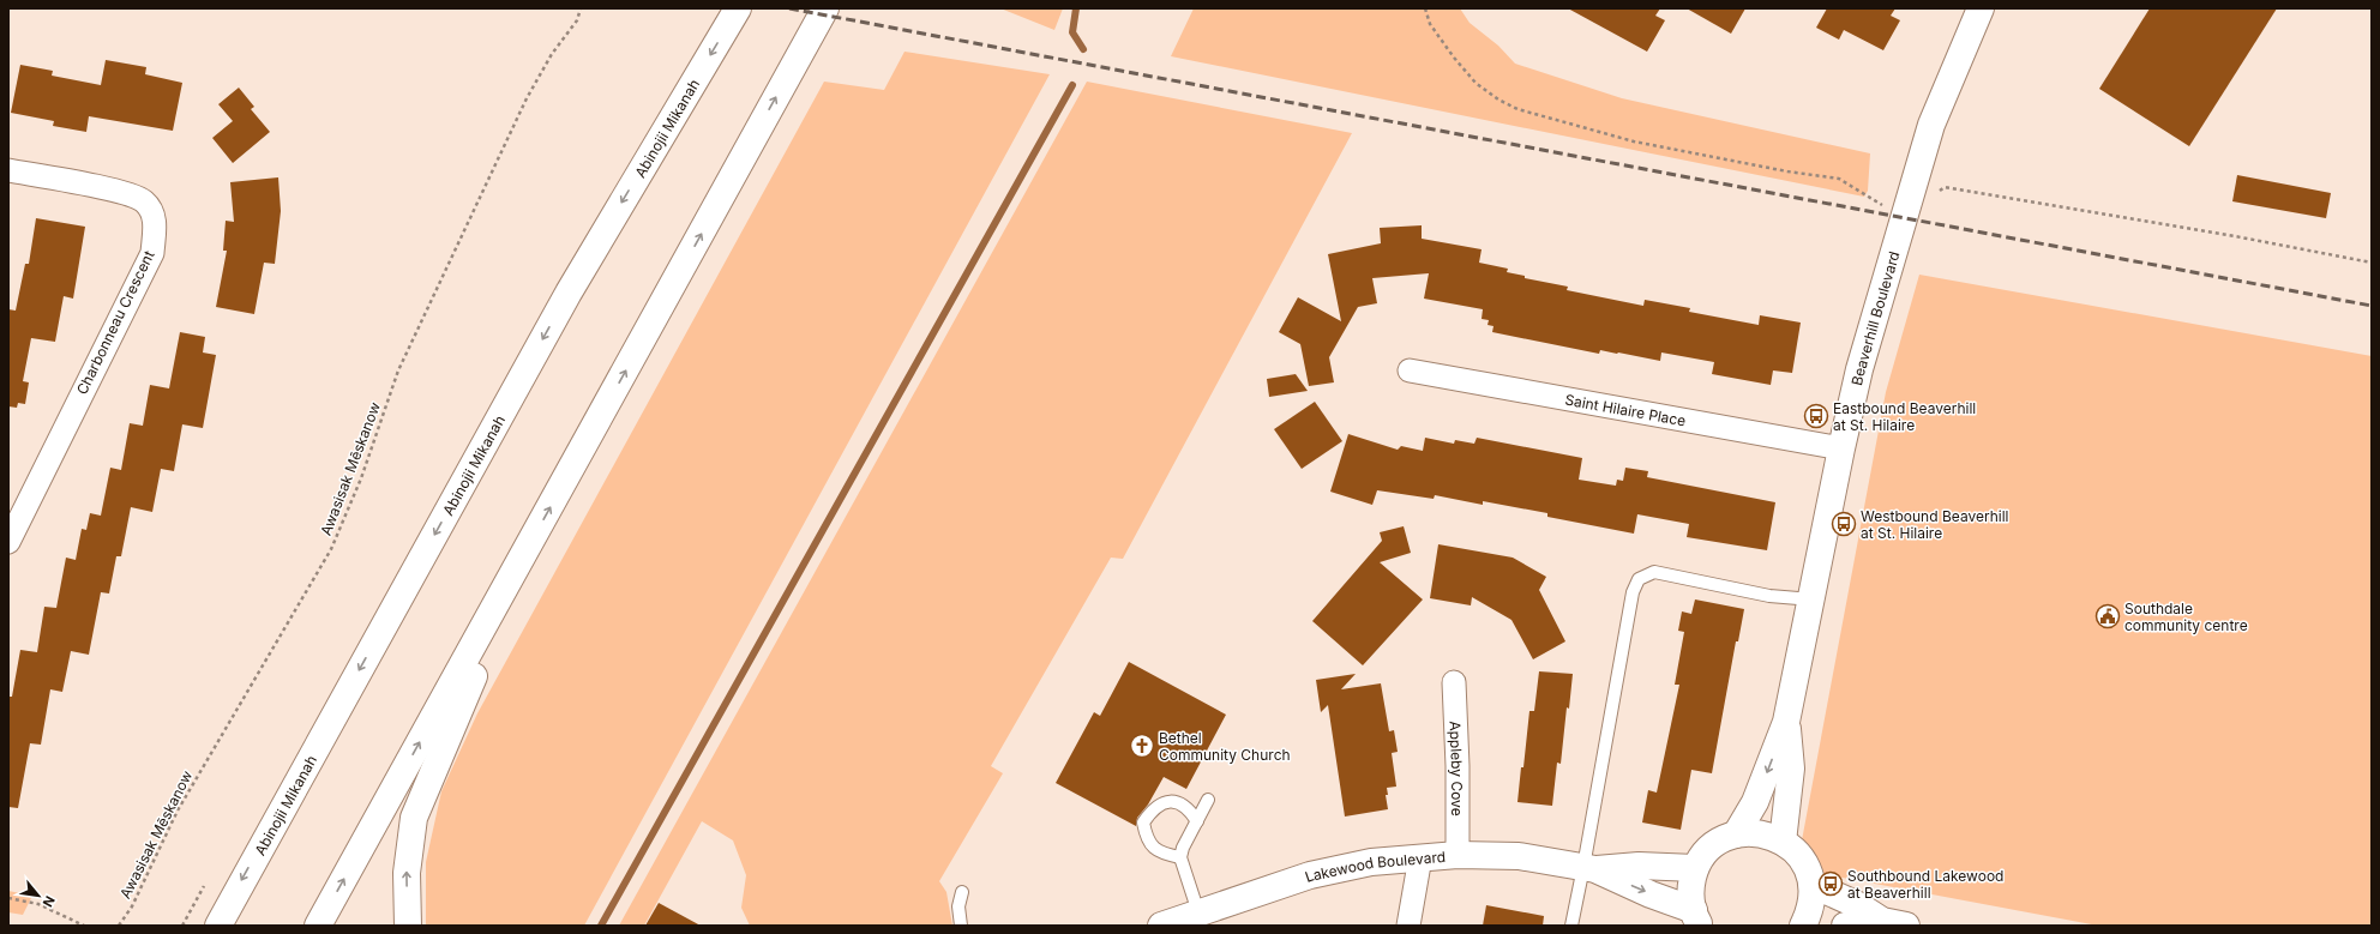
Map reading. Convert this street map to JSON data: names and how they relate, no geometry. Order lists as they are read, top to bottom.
{
  "streets": {
    "main road": ["Abinojii Mikanah", "Beaverhill Boulevard", "Lakewood Boulevard"],
    "street": ["Charbonneau Crescent", "Saint Hilaire Place", "Appleby Cove"],
    "path": ["Awasisak Mēskanow"]
  },
  "crossings": [
    ["Beaverhill Boulevard", "Saint Hilaire Place"],
    ["Appleby Cove", "Lakewood Boulevard"]
  ],
  "places": {
    "bus stop": ["Eastbound Beaverhill at St. Hilaire", "Westbound Beaverhill at St. Hilaire", "Southbound Lakewood at Beaverhill"],
    "public building": ["Southdale community centre"],
    "church": ["Bethel Community Church"]
  },
  "north": "bottom right"
}
